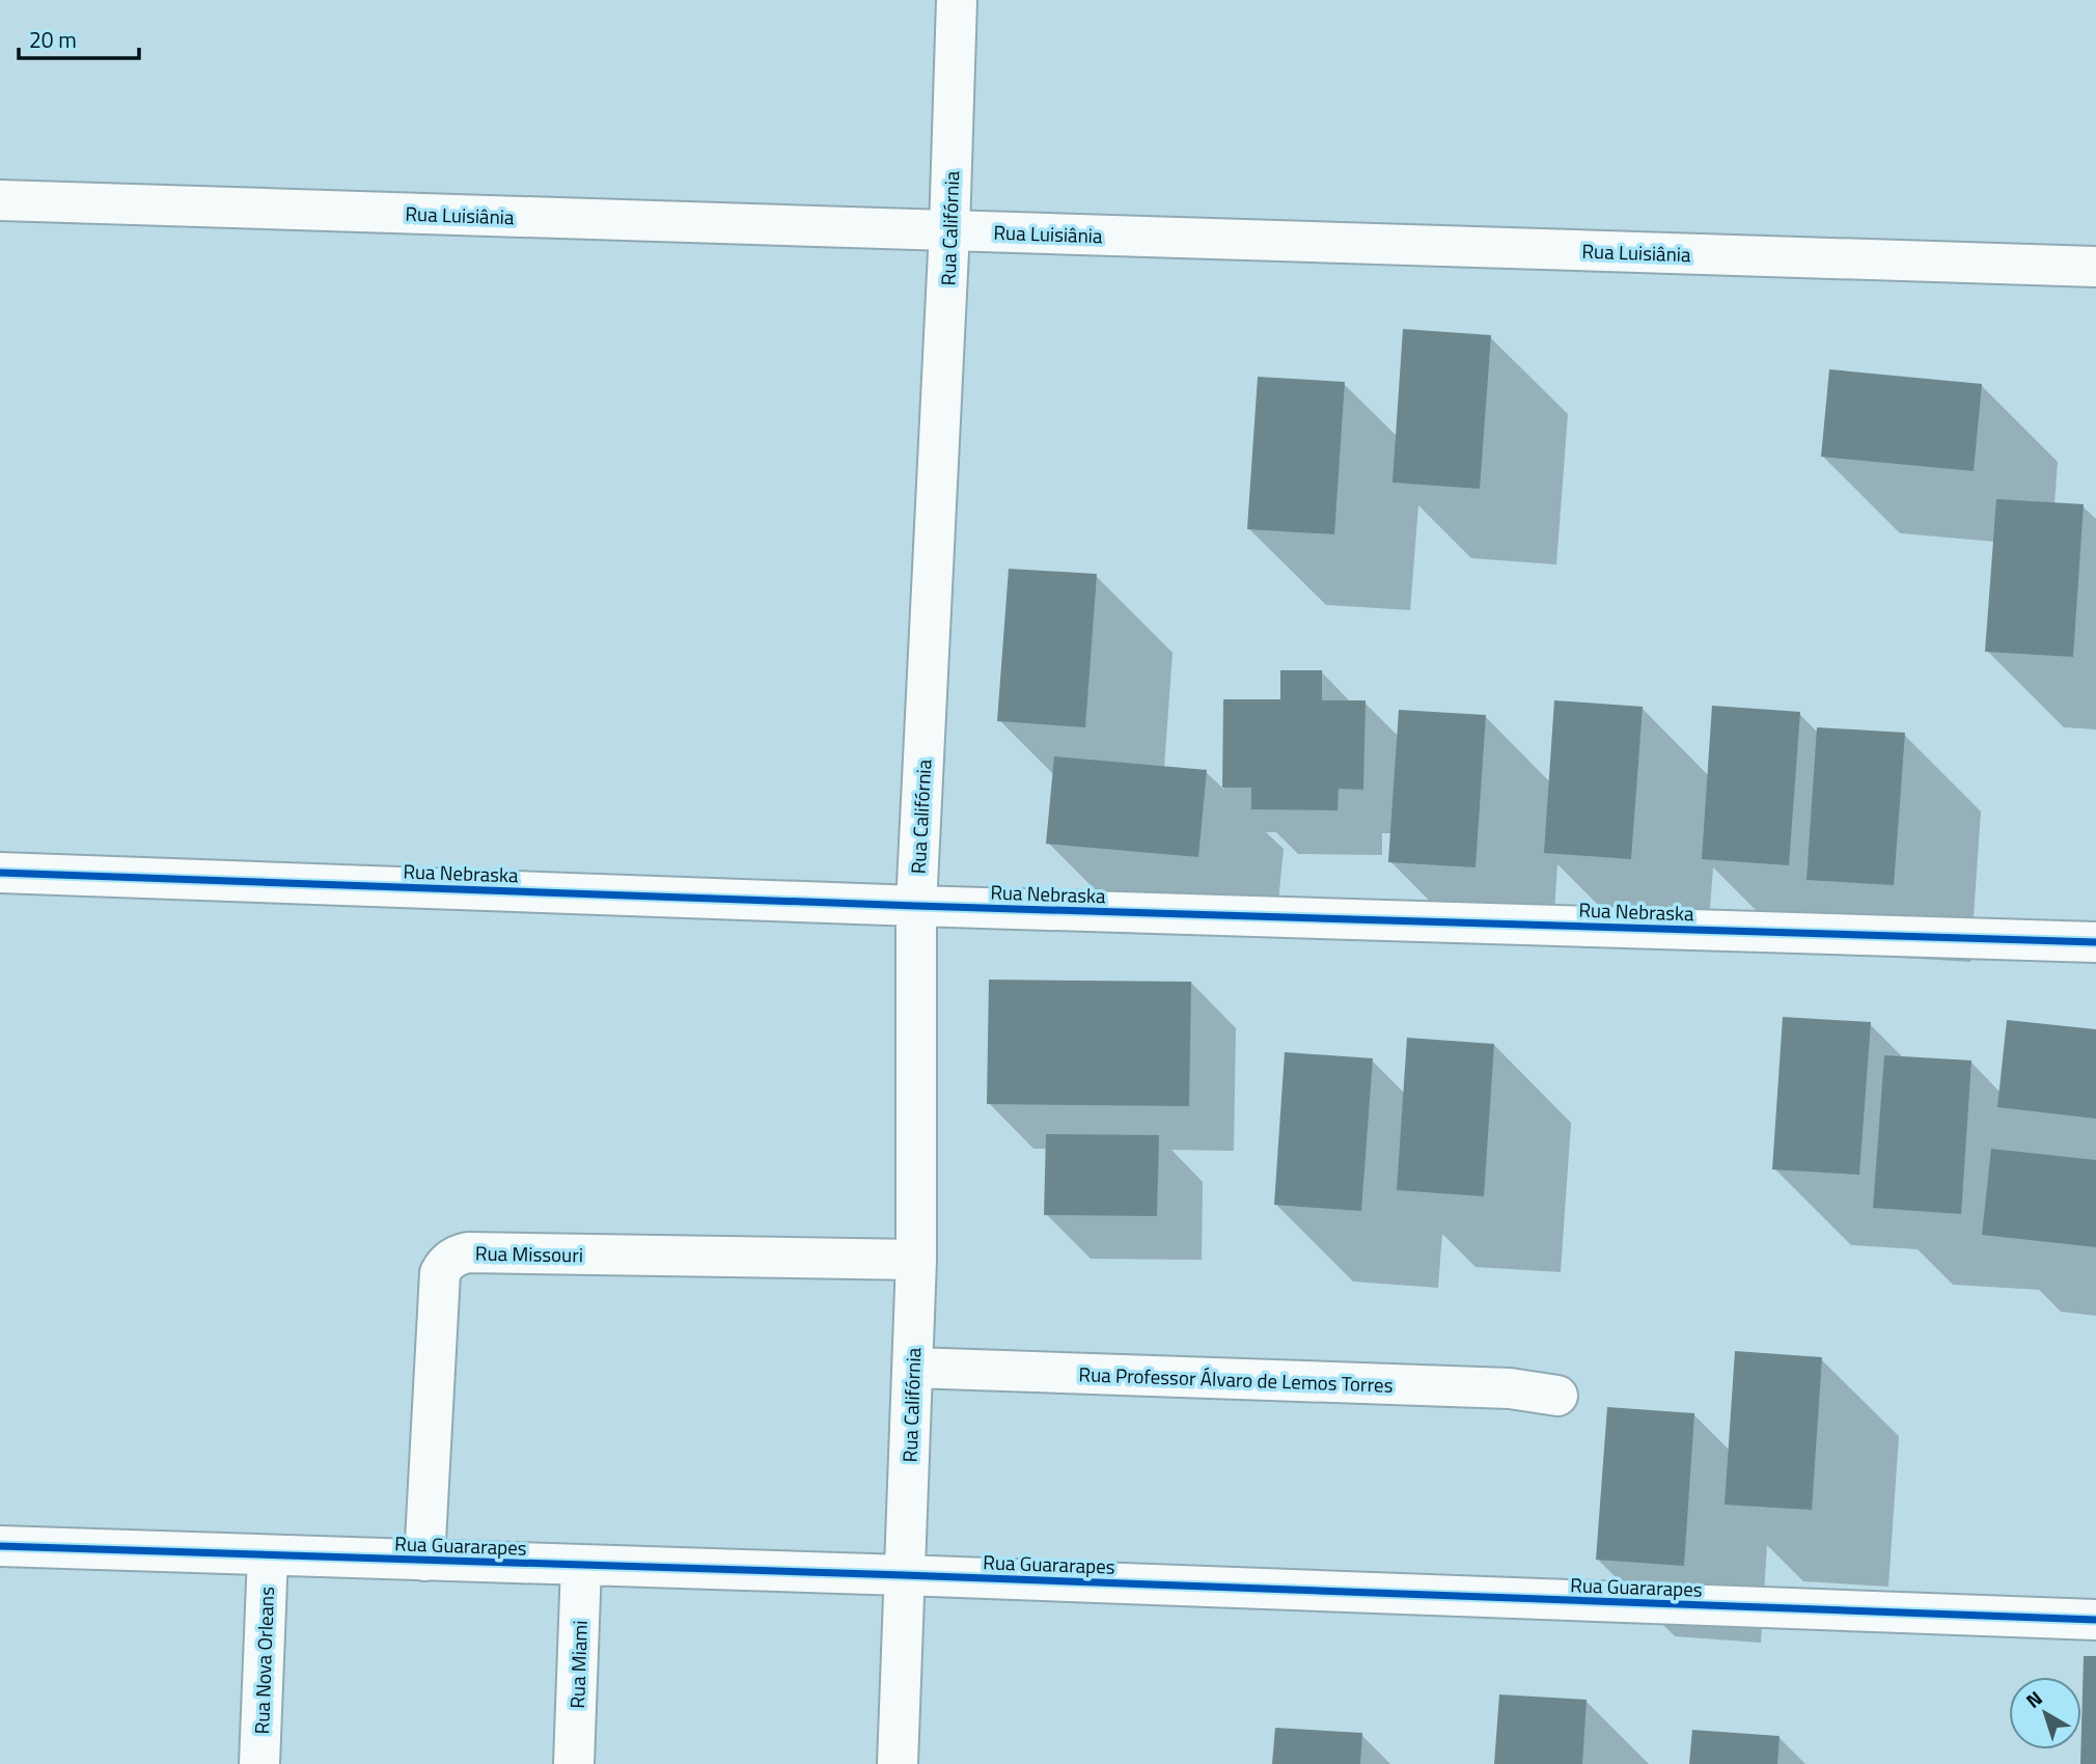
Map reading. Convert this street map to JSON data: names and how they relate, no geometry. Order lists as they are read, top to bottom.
{
  "streets": {
    "street": [
      "Rua Luisiânia",
      "Rua Califórnia",
      "Rua Nebraska",
      "Rua Missouri",
      "Rua Professor Álvaro de Lemos Torres",
      "Rua Guararapes",
      "Rua Nova Orleans",
      "Rua Miami"
    ]
  },
  "crossings": [
    ["Rua Luisiânia", "Rua Califórnia"],
    ["Rua Califórnia", "Rua Nebraska"],
    ["Rua Califórnia", "Rua Missouri"],
    ["Rua Califórnia", "Rua Professor Álvaro de Lemos Torres"],
    ["Rua Califórnia", "Rua Guararapes"],
    ["Rua Missouri", "Rua Guararapes"],
    ["Rua Guararapes", "Rua Nova Orleans"],
    ["Rua Guararapes", "Rua Miami"]
  ],
  "scale_bar": "20 m",
  "north": "top left"
}
